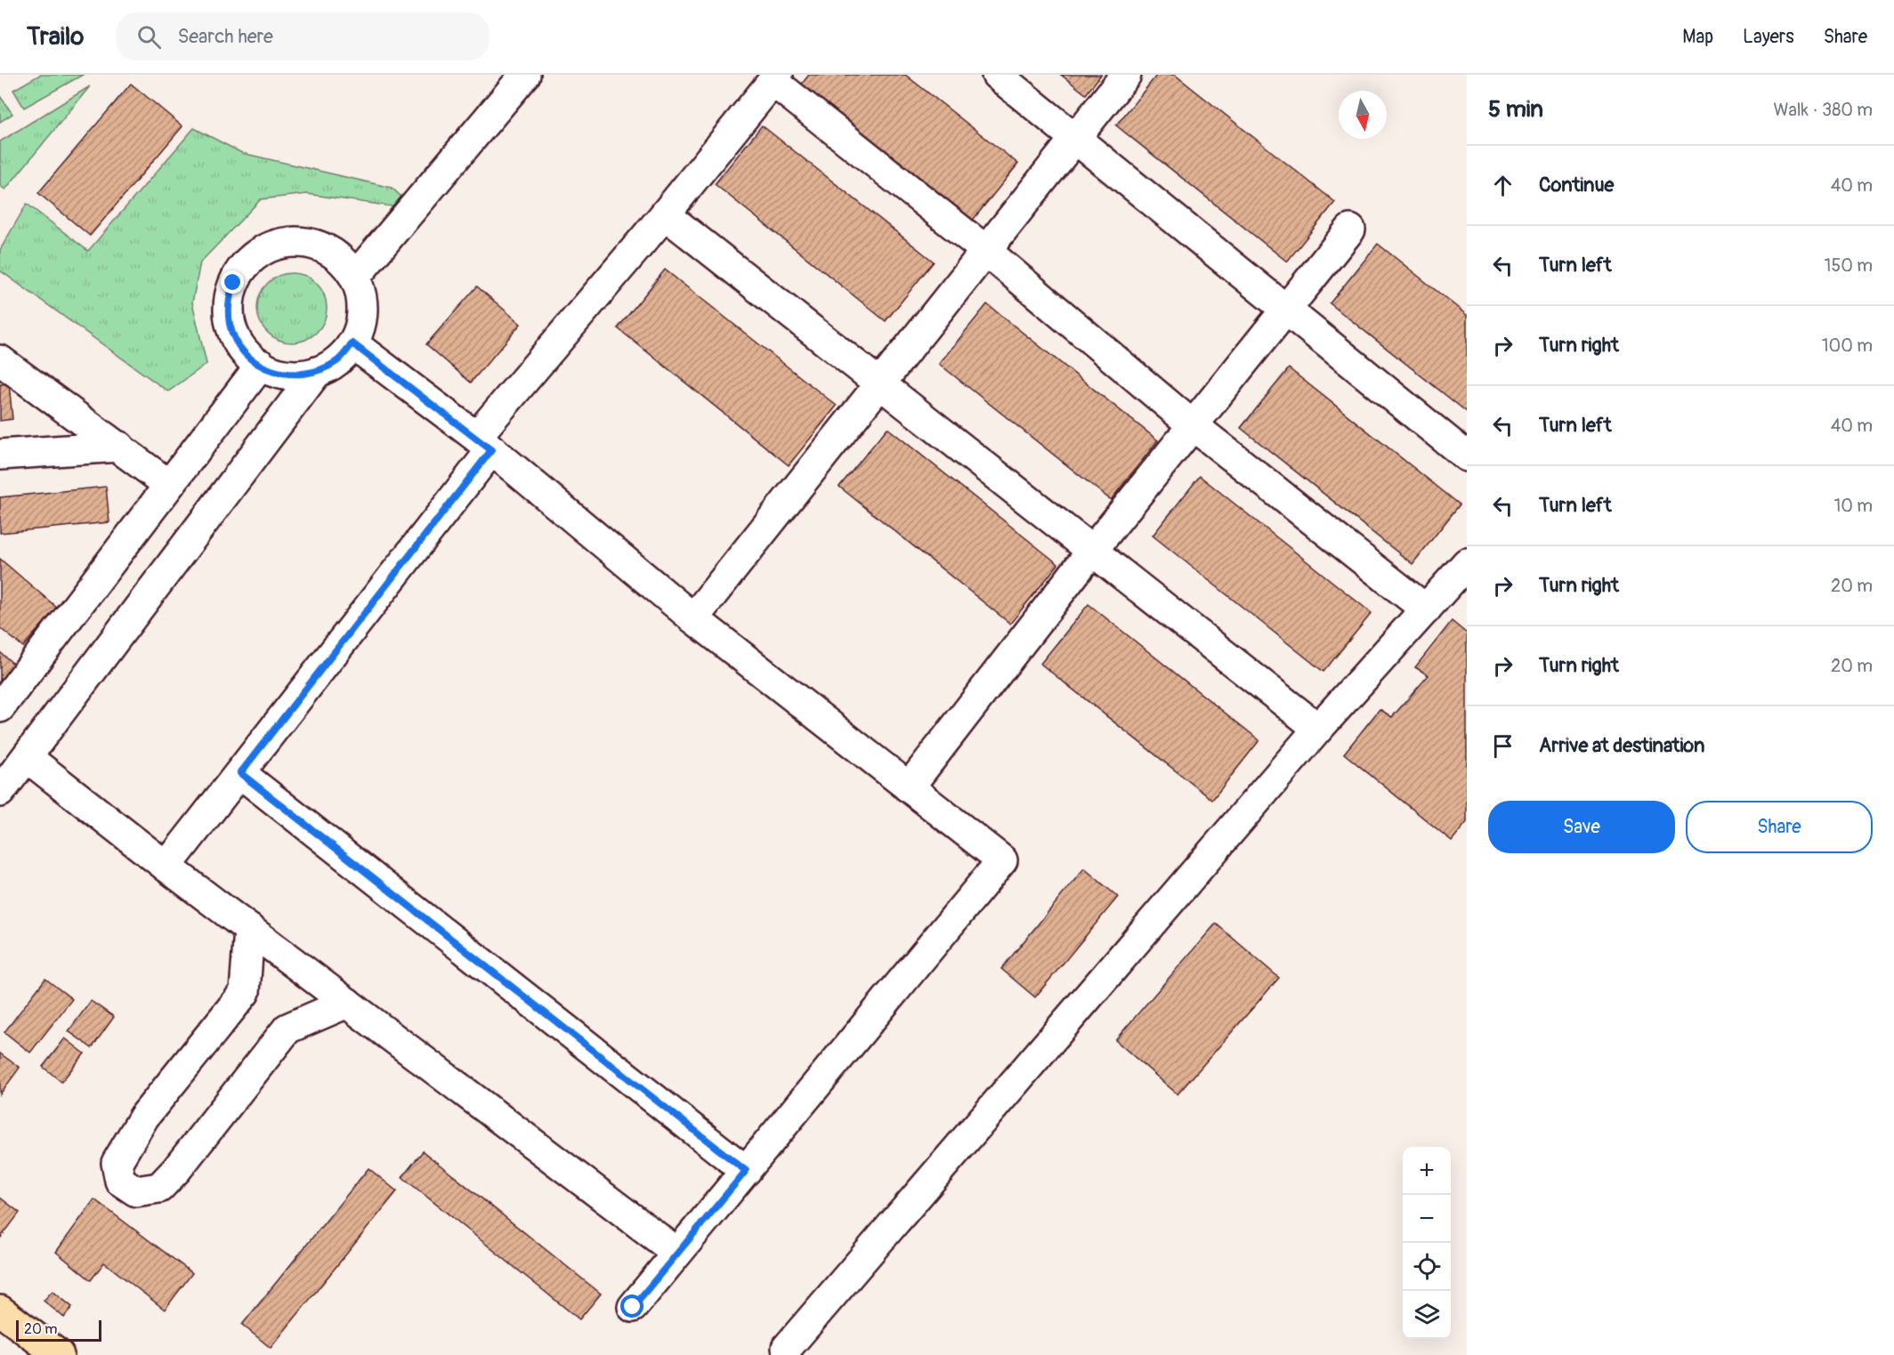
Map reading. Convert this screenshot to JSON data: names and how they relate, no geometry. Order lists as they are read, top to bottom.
{
  "scale_bar": "20 m",
  "north": "bottom",
  "page": {
    "header": "Trailo",
    "search": "Search here",
    "nav": ["Map", "Layers", "Share"],
    "heading": ["5 min", "Walk · 380 m"],
    "list": [
      ["Continue", "40 m"],
      ["Turn left", "150 m"],
      ["Turn right", "100 m"],
      ["Turn left", "40 m"],
      ["Turn left", "10 m"],
      ["Turn right", "20 m"],
      ["Turn right", "20 m"],
      "Arrive at destination"
    ],
    "buttons": ["Save", "Share"],
    "map_buttons": ["+", "−"],
    "scale": "20 m"
  }
}
